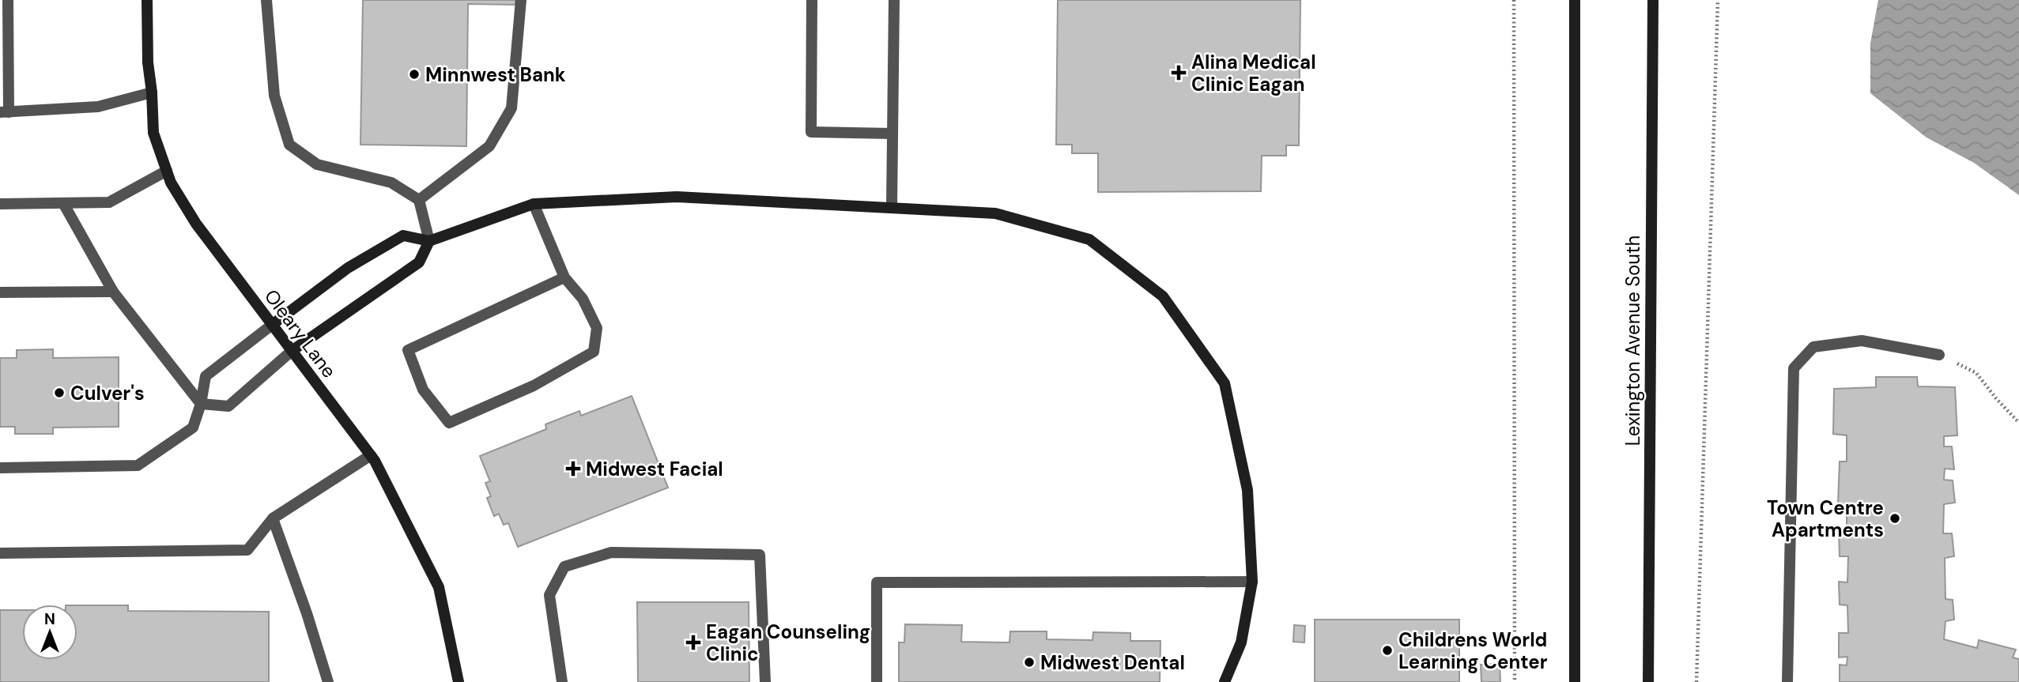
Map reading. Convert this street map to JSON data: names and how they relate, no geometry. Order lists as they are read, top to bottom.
{
  "streets": {
    "street": ["Oleary Lane", "Lexington Avenue South"]
  },
  "places": {
    "health": ["Alina Medical Clinic Eagan", "Midwest Facial", "Eagan Counseling Clinic"],
    "other": [
      "Minnwest Bank",
      "Culver's",
      "Town Centre Apartments",
      "Childrens World Learning Center",
      "Midwest Dental"
    ]
  },
  "north": "top"
}
